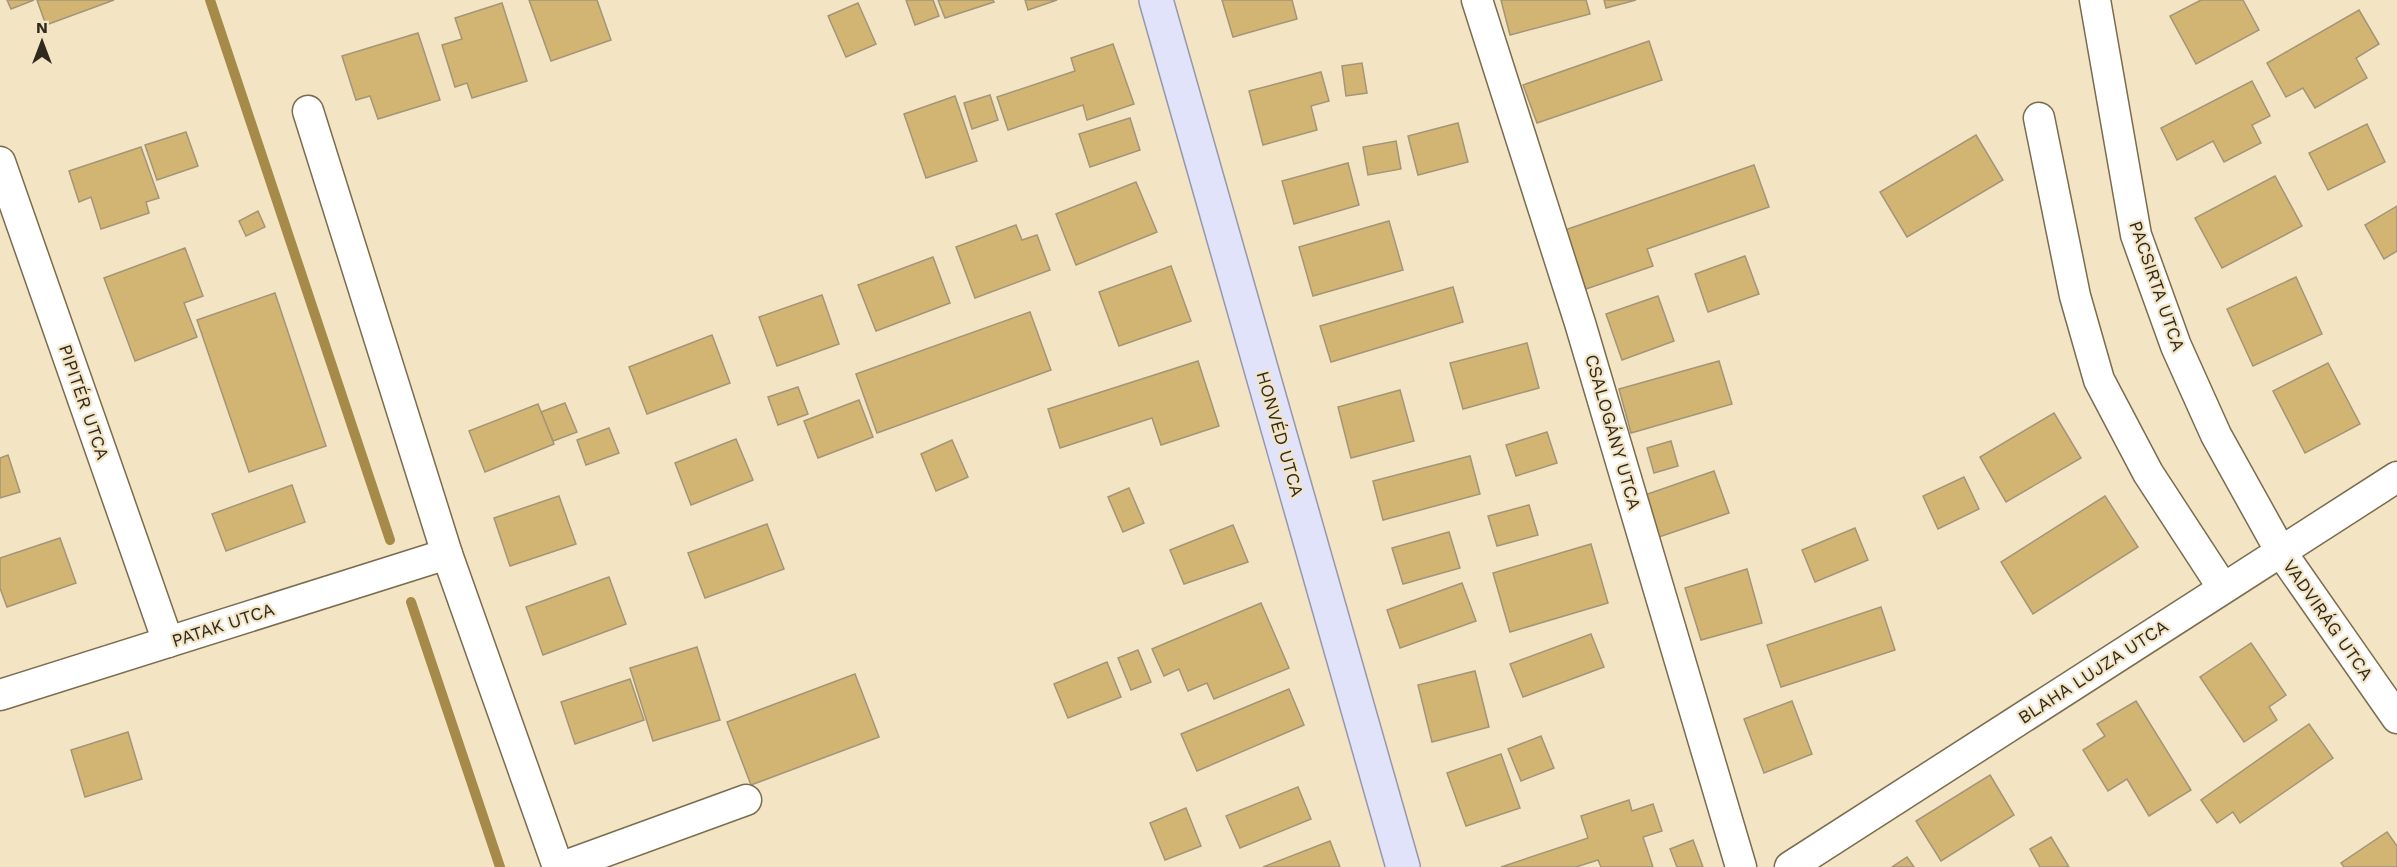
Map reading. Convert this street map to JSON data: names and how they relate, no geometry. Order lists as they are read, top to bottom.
{
  "streets": {
    "main road": ["HONVÉD UTCA"],
    "street": [
      "PACSIRTA UTCA",
      "PIPITÉR UTCA",
      "CSALOGÁNY UTCA",
      "VADVIRÁG UTCA",
      "PATAK UTCA",
      "BLAHA LUJZA UTCA"
    ]
  },
  "crossings": [
    ["PACSIRTA UTCA", "VADVIRÁG UTCA"],
    ["PACSIRTA UTCA", "BLAHA LUJZA UTCA"],
    ["PIPITÉR UTCA", "PATAK UTCA"],
    ["VADVIRÁG UTCA", "BLAHA LUJZA UTCA"]
  ],
  "north": "top"
}
